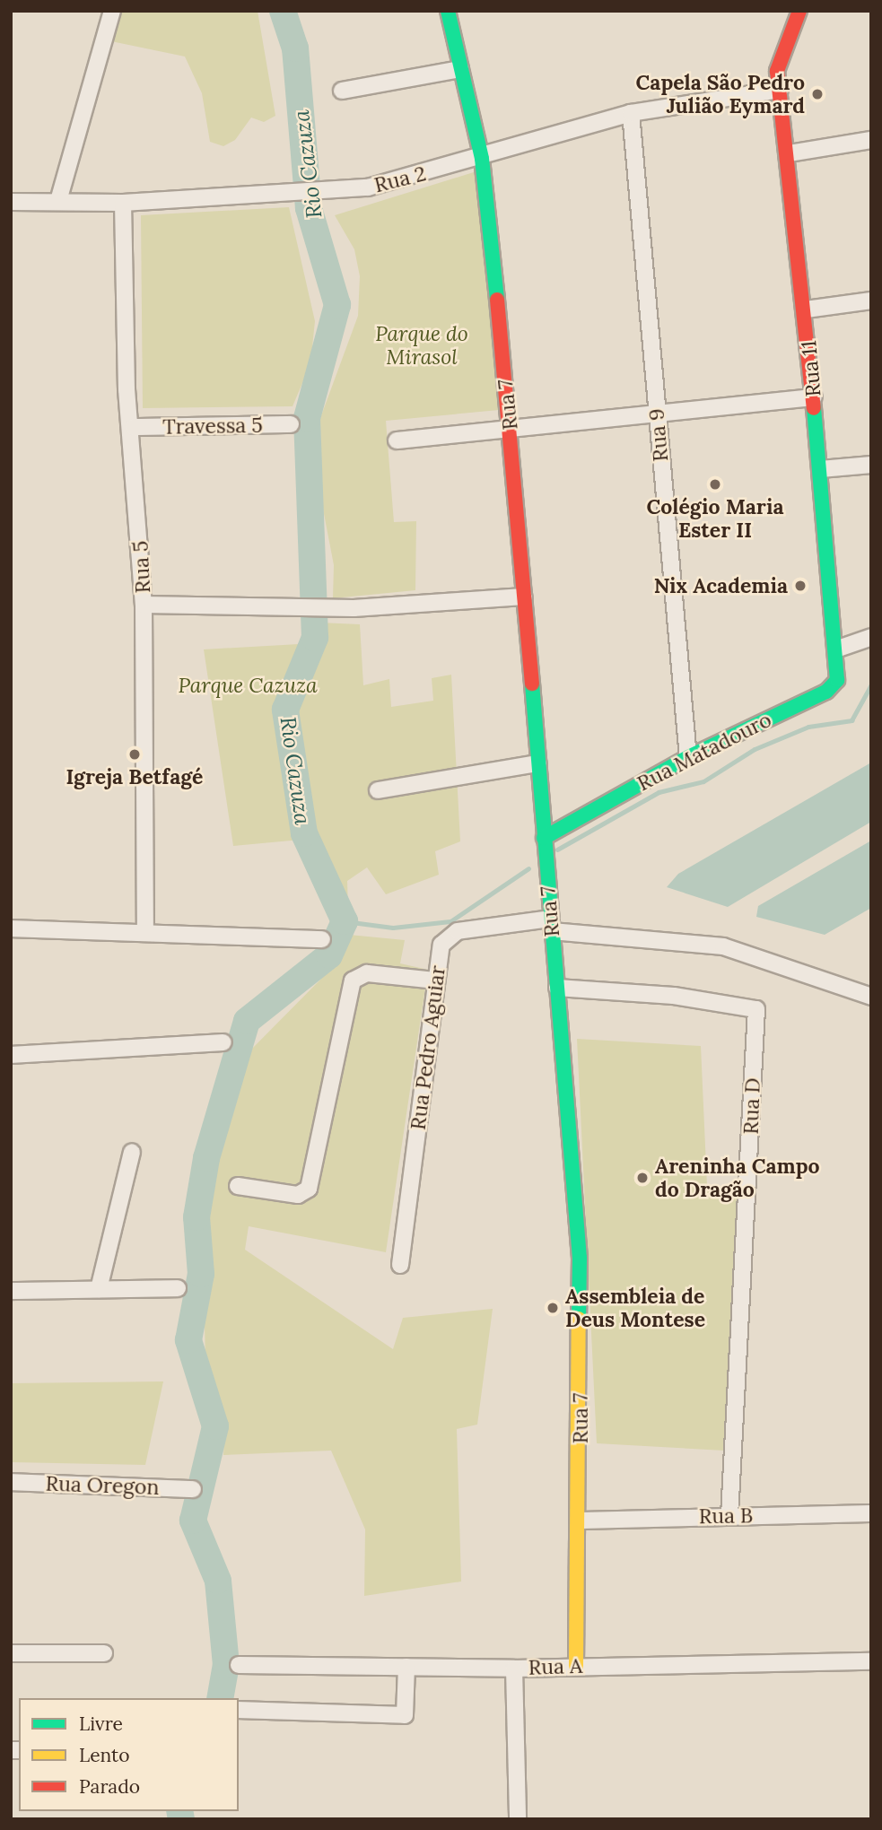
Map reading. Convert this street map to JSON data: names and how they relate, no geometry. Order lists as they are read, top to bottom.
{
  "streets": {
    "street": [
      "Rua 2",
      "Rua 11",
      "Rua 7",
      "Travessa 5",
      "Rua 9",
      "Rua 5",
      "Rua Matadouro",
      "Rua Pedro Aguiar",
      "Rua D",
      "Rua Oregon",
      "Rua B",
      "Rua A"
    ]
  },
  "crossings": [
    ["Rua 2", "Rua 11"],
    ["Rua 2", "Rua 7"],
    ["Rua 2", "Rua 9"],
    ["Rua 2", "Rua 5"],
    ["Rua 11", "Rua Matadouro"],
    ["Rua 7", "Rua Matadouro"],
    ["Rua 7", "Rua Pedro Aguiar"],
    ["Rua 7", "Rua D"],
    ["Rua 7", "Rua B"],
    ["Rua 7", "Rua A"],
    ["Travessa 5", "Rua 5"],
    ["Rua 9", "Rua Matadouro"],
    ["Rua D", "Rua B"]
  ],
  "water": ["Rio Cazuza"],
  "parks": ["Parque do Mirasol", "Parque Cazuza"],
  "places": [
    "Capela São Pedro Julião Eymard",
    "Colégio Maria Ester II",
    "Nix Academia",
    "Igreja Betfagé",
    "Areninha Campo do Dragão",
    "Assembleia de Deus Montese"
  ],
  "legend": ["Livre", "Lento", "Parado"]
}
